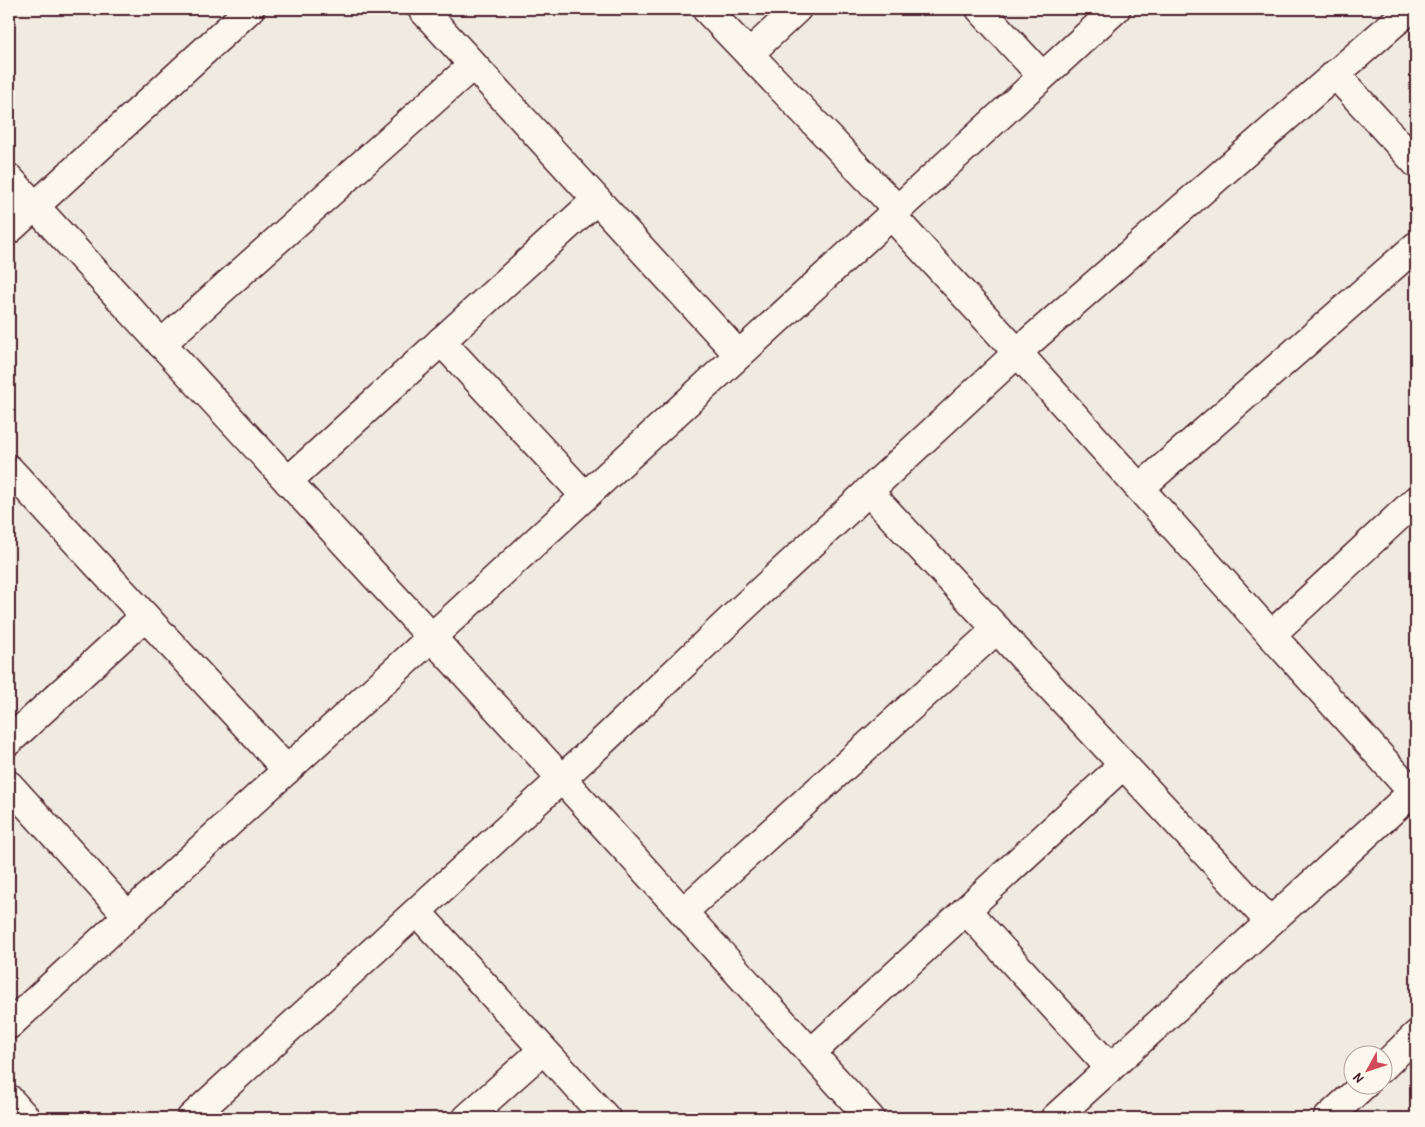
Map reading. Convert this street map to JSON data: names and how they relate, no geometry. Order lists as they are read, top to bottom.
{
  "north": "bottom left"
}
